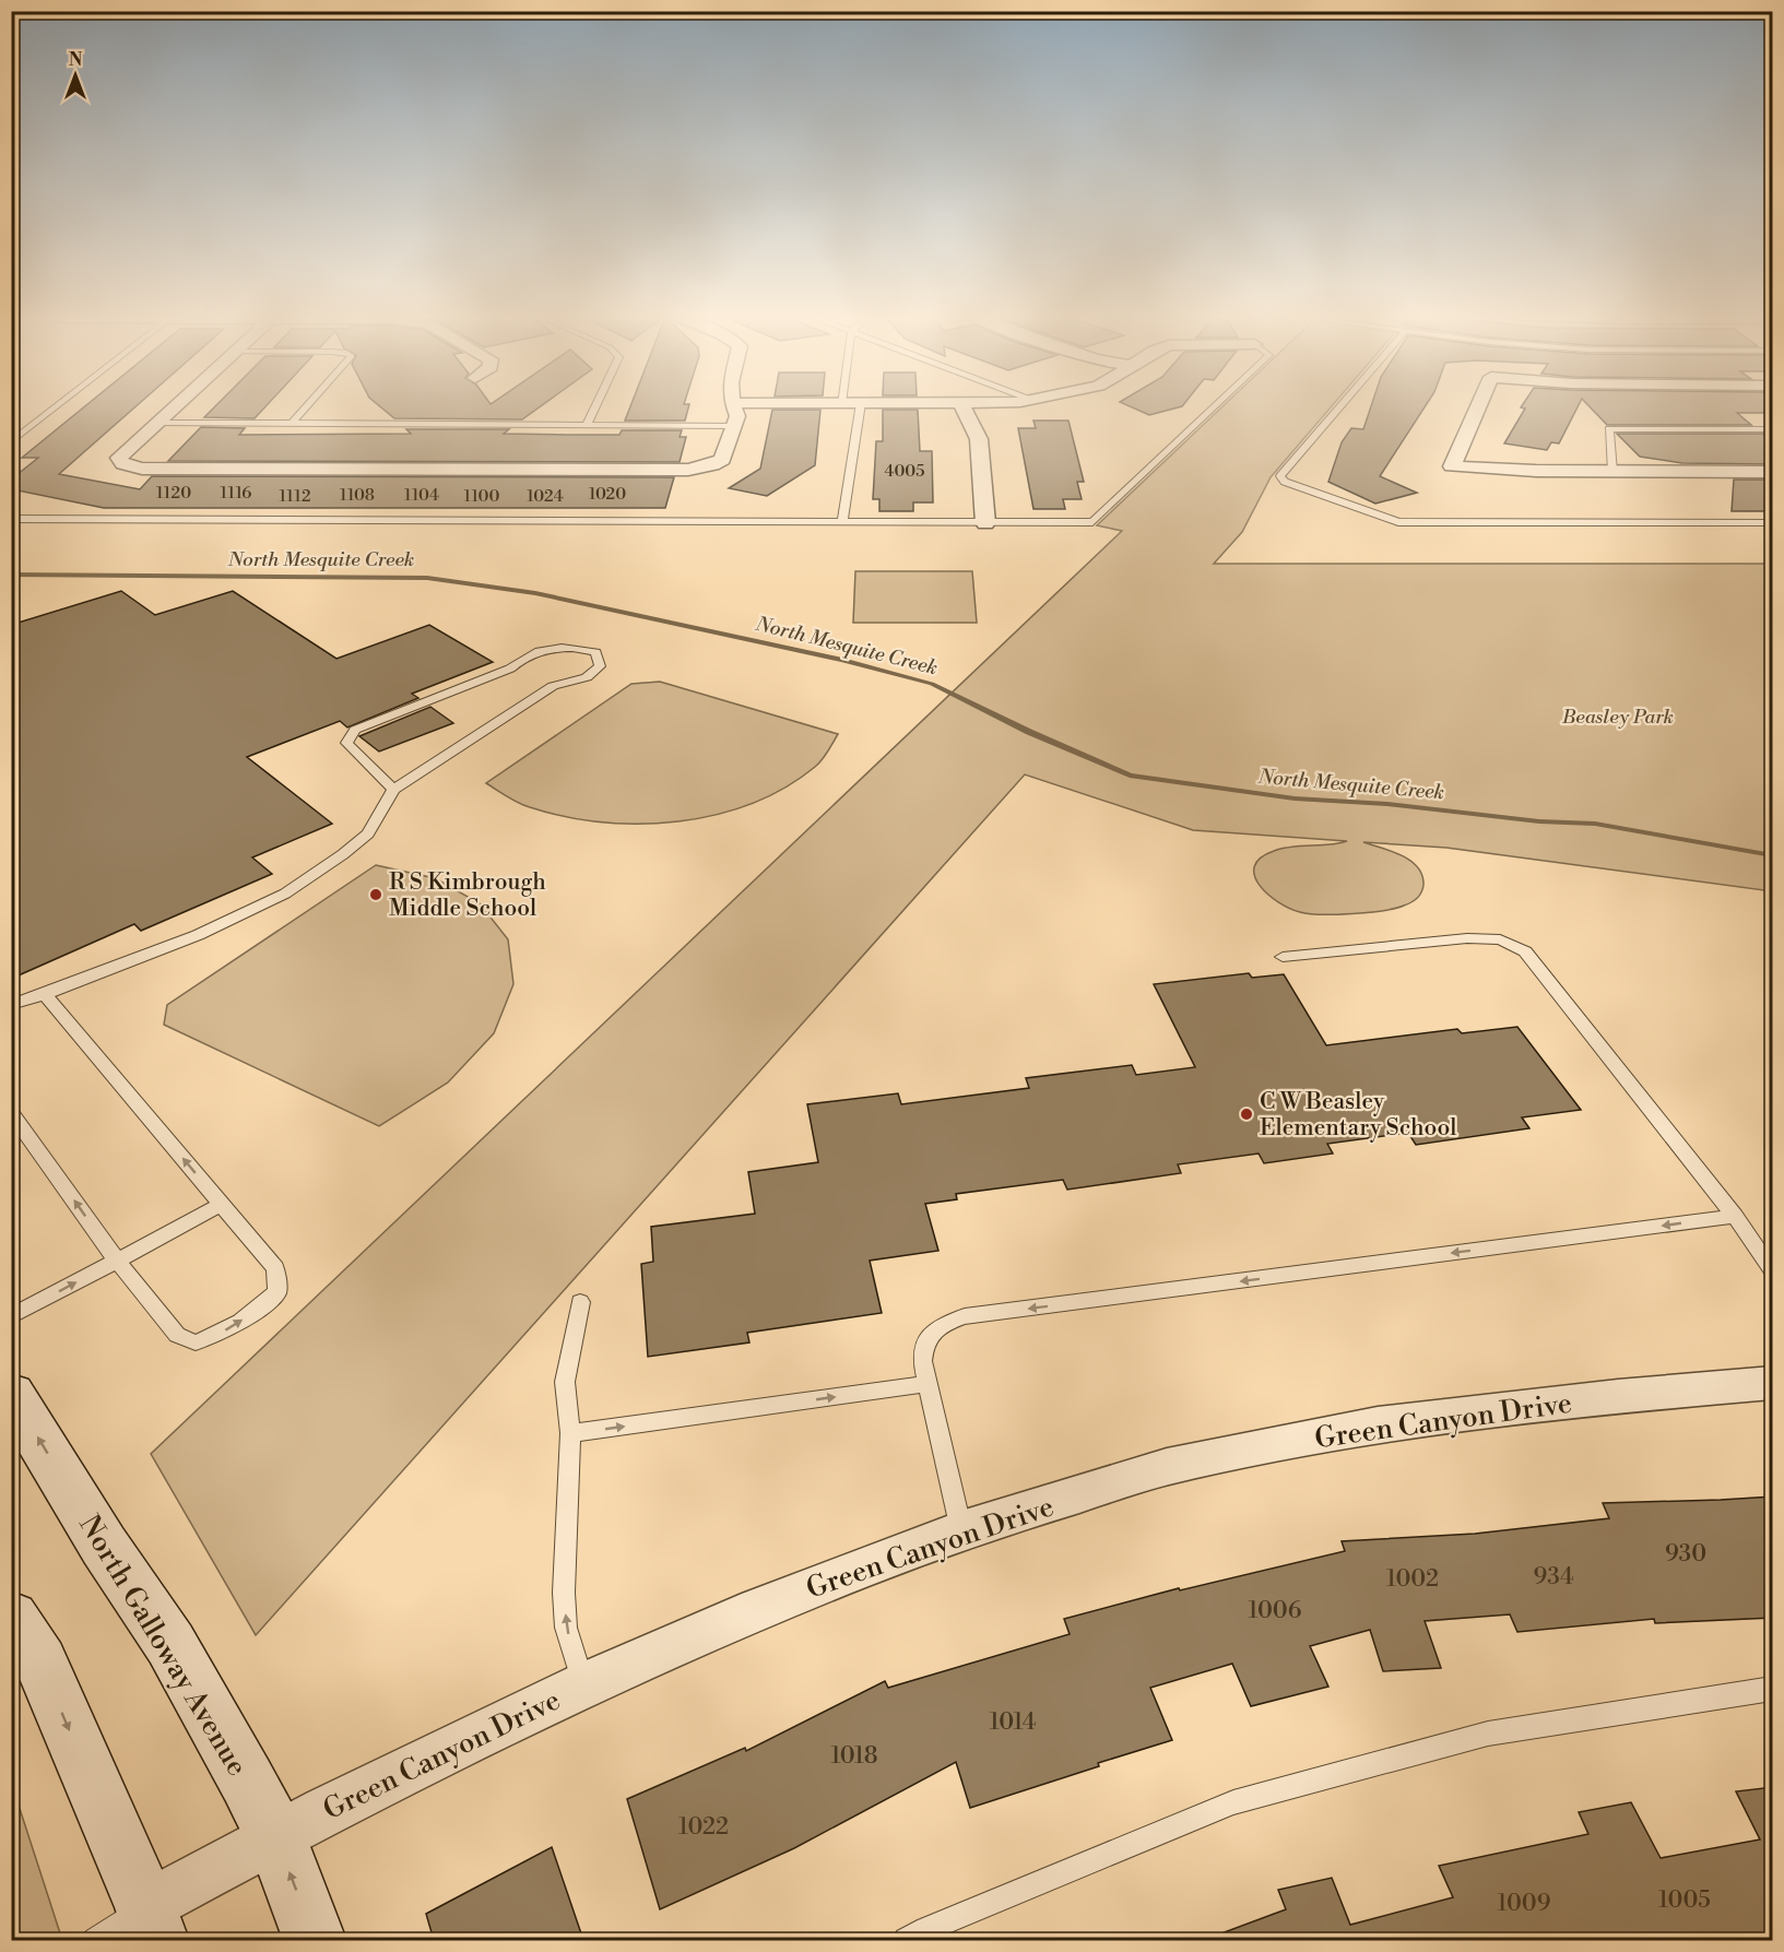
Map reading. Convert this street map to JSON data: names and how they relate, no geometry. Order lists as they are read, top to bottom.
{
  "streets": {
    "main road": ["North Galloway Avenue"],
    "street": ["Green Canyon Drive"]
  },
  "crossings": [
    ["Green Canyon Drive", "North Galloway Avenue"]
  ],
  "water": ["North Mesquite Creek"],
  "parks": ["Beasley Park"],
  "places": ["R S Kimbrough Middle School", "C W Beasley Elementary School"],
  "house_numbers": [
    "4005",
    "1120",
    "1116",
    "1020",
    "1108",
    "1104",
    "1112",
    "1100",
    "1024",
    "930",
    "934",
    "1002",
    "1006",
    "1014",
    "1018",
    "1022",
    "1005",
    "1009"
  ],
  "north": "top"
}
